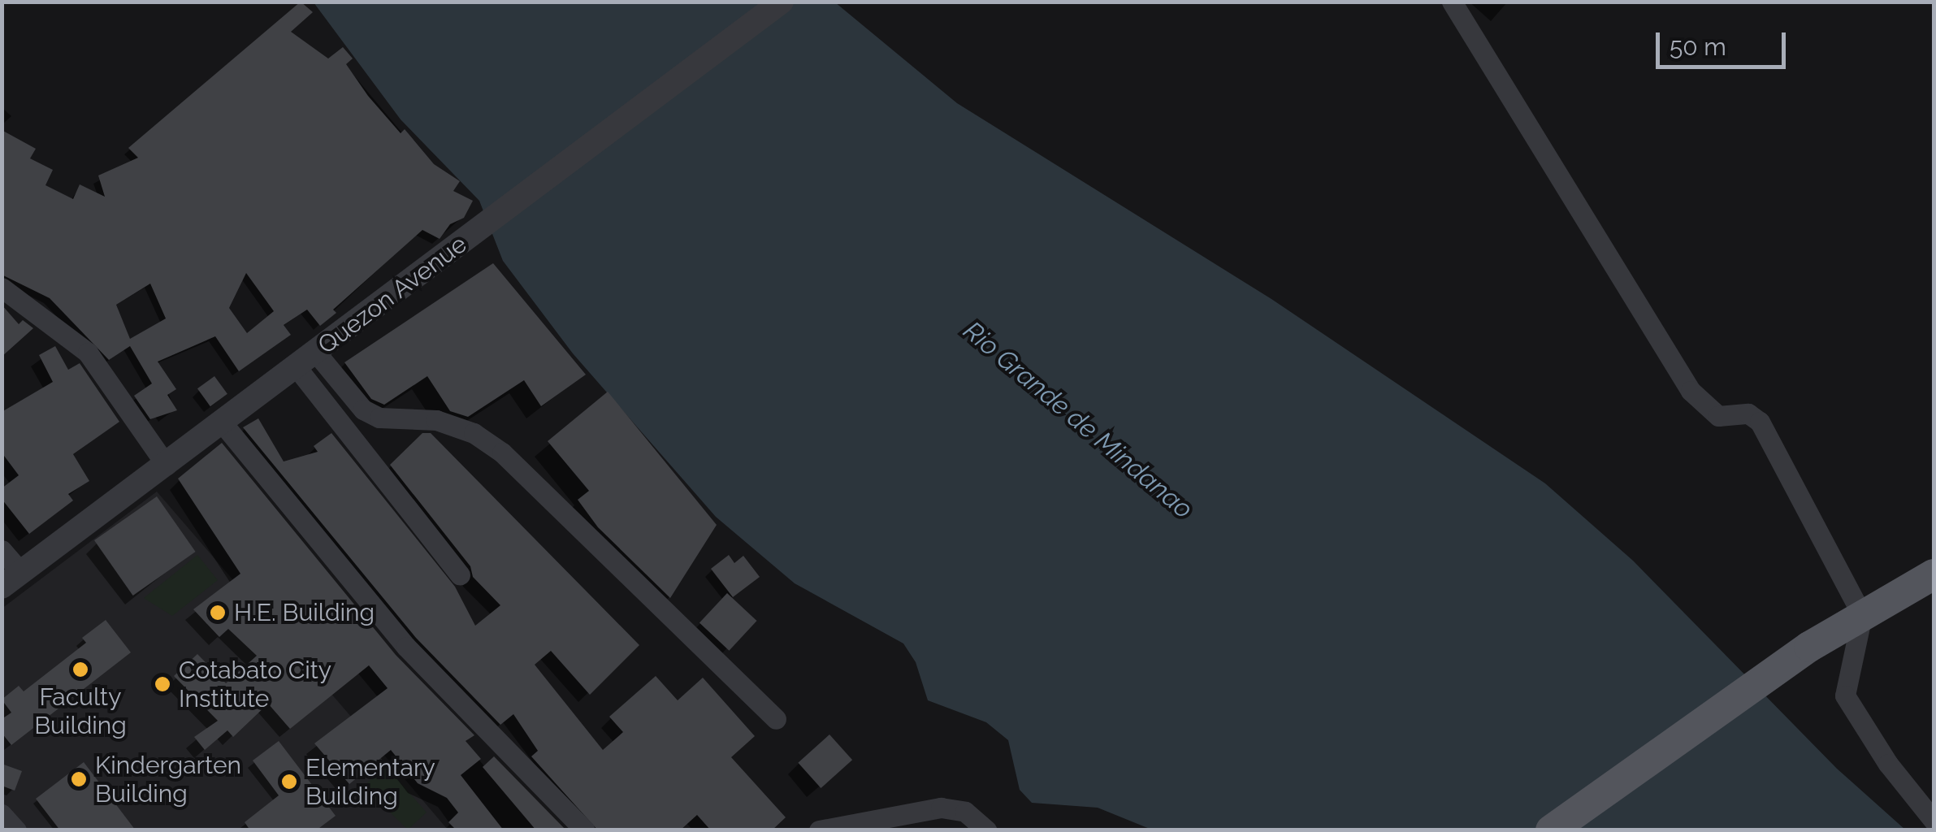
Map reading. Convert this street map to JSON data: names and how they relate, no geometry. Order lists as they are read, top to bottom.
{
  "streets": {
    "street": ["Quezon Avenue"]
  },
  "water": ["Rio Grande de Mindanao"],
  "places": [
    "H.E. Building",
    "Faculty Building",
    "Cotabato City Institute",
    "Kindergarten Building",
    "Elementary Building"
  ],
  "scale_bar": "50 m"
}
